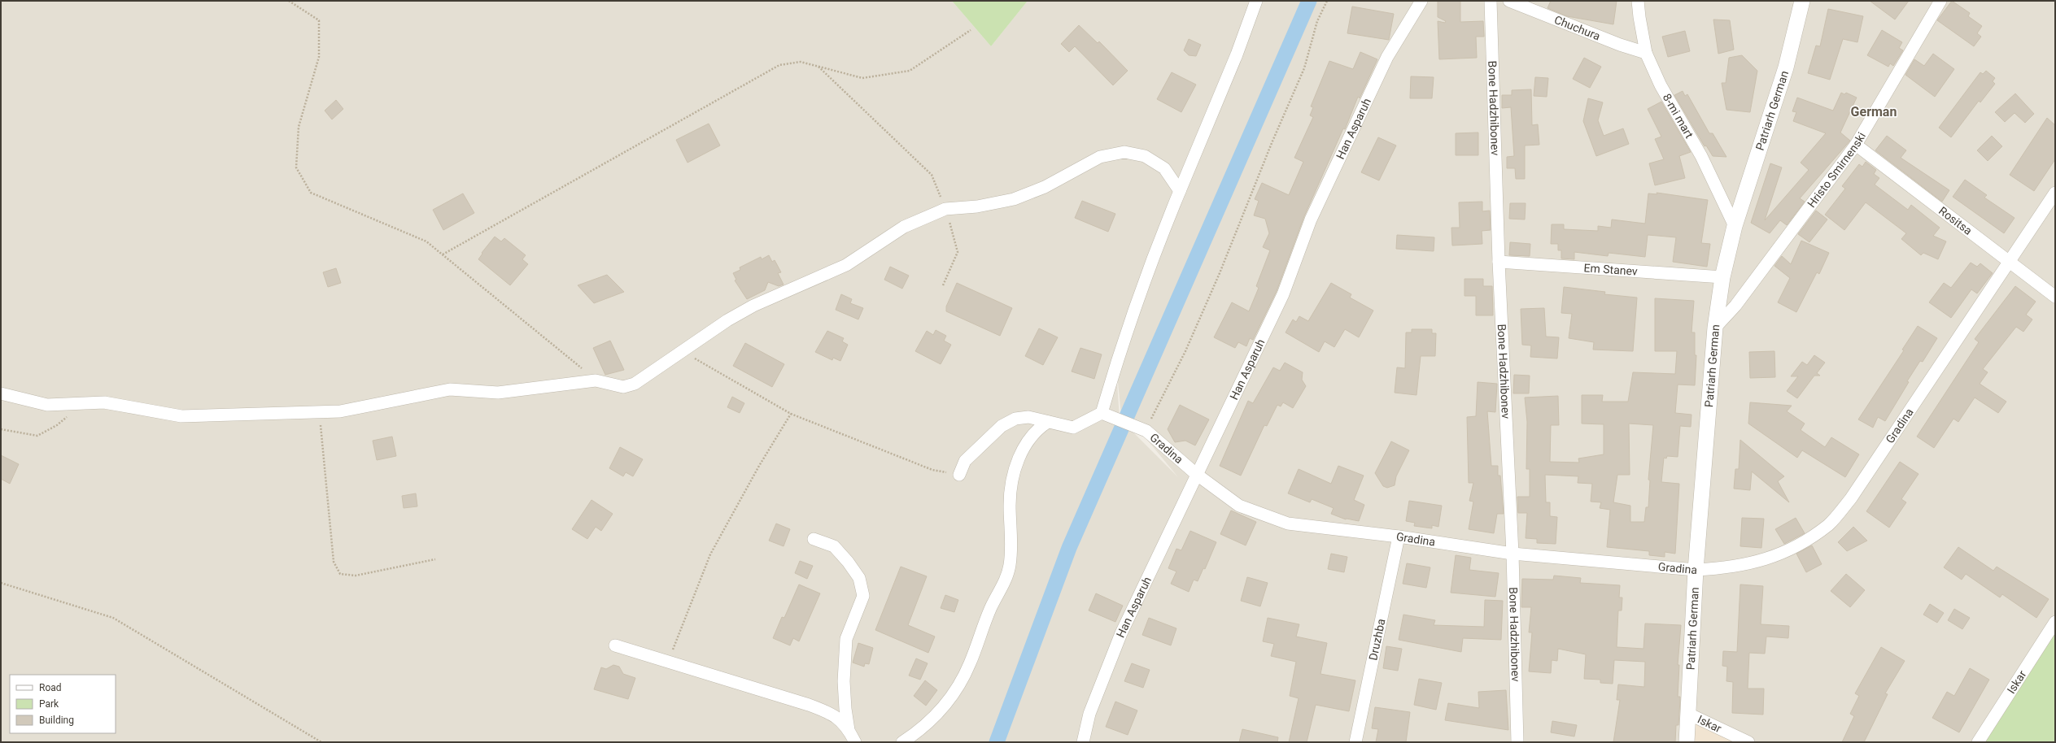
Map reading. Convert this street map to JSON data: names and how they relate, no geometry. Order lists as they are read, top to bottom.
{
  "streets": {
    "street": [
      "Chuchura",
      "Bone Hadzhibonev",
      "Patriarh German",
      "8-mi mart",
      "Han Asparuh",
      "Hristo Smirnenski",
      "Rositsa",
      "Em Stanev",
      "Gradina",
      "Druzhba",
      "Iskar"
    ]
  },
  "crossings": [
    ["Chuchura", "8-mi mart"],
    ["Bone Hadzhibonev", "Em Stanev"],
    ["Bone Hadzhibonev", "Gradina"],
    ["Patriarh German", "8-mi mart"],
    ["Patriarh German", "Hristo Smirnenski"],
    ["Patriarh German", "Em Stanev"],
    ["Patriarh German", "Gradina"],
    ["Patriarh German", "Iskar"],
    ["Han Asparuh", "Gradina"],
    ["Hristo Smirnenski", "Rositsa"],
    ["Rositsa", "Gradina"],
    ["Gradina", "Druzhba"]
  ],
  "districts": ["German"],
  "legend": ["Road", "Park", "Building"]
}
